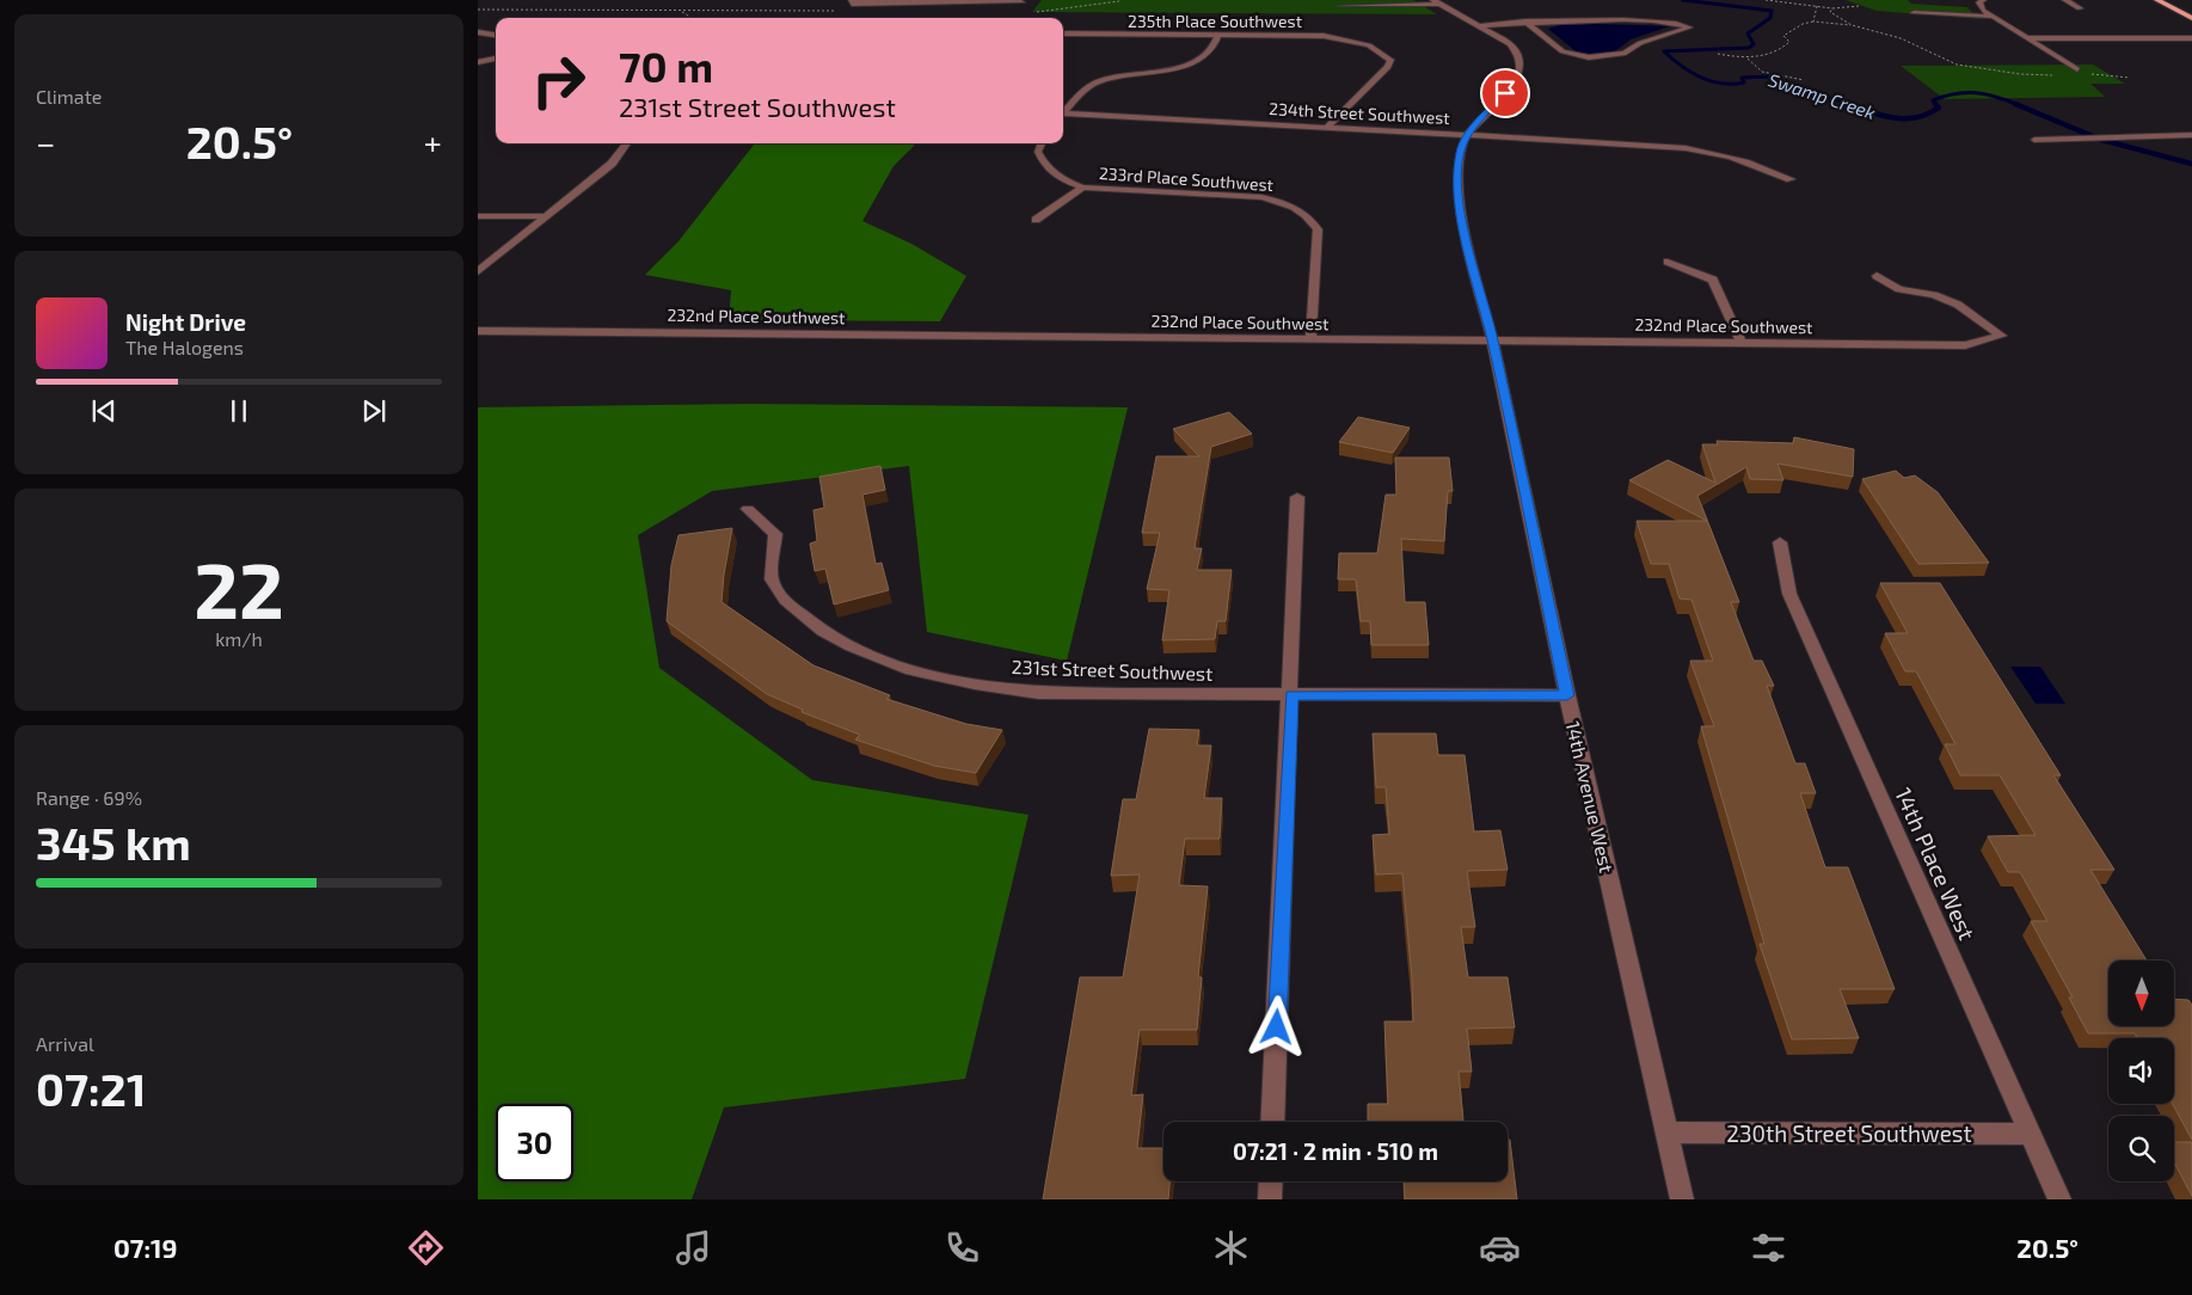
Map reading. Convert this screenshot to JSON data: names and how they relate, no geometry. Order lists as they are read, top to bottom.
{
  "streets": {
    "street": [
      "235th Place Southwest",
      "234th Street Southwest",
      "233rd Place Southwest",
      "232nd Place Southwest",
      "231st Street Southwest",
      "14th Avenue West",
      "14th Place West",
      "230th Street Southwest"
    ]
  },
  "crossings": [
    ["235th Place Southwest", "234th Street Southwest"],
    ["234th Street Southwest", "14th Avenue West"],
    ["233rd Place Southwest", "232nd Place Southwest"],
    ["232nd Place Southwest", "14th Avenue West"],
    ["231st Street Southwest", "14th Avenue West"],
    ["14th Avenue West", "230th Street Southwest"],
    ["14th Place West", "230th Street Southwest"]
  ],
  "water": ["Swamp Creek"],
  "north": "bottom",
  "page": {
    "tile": [
      "Climate",
      ["22", "km/h"],
      ["Range · 69%", "345 km"],
      ["Arrival", "07:21"]
    ],
    "turn": ["70 m", "231st Street Southwest"],
    "heat": ["−", "20.5°", "+"],
    "song": ["Night Drive", "The Halogens"],
    "limit": "30",
    "trip": "07:21 · 2 min · 510 m",
    "tabs": ["07:19", "20.5°"]
  }
}
